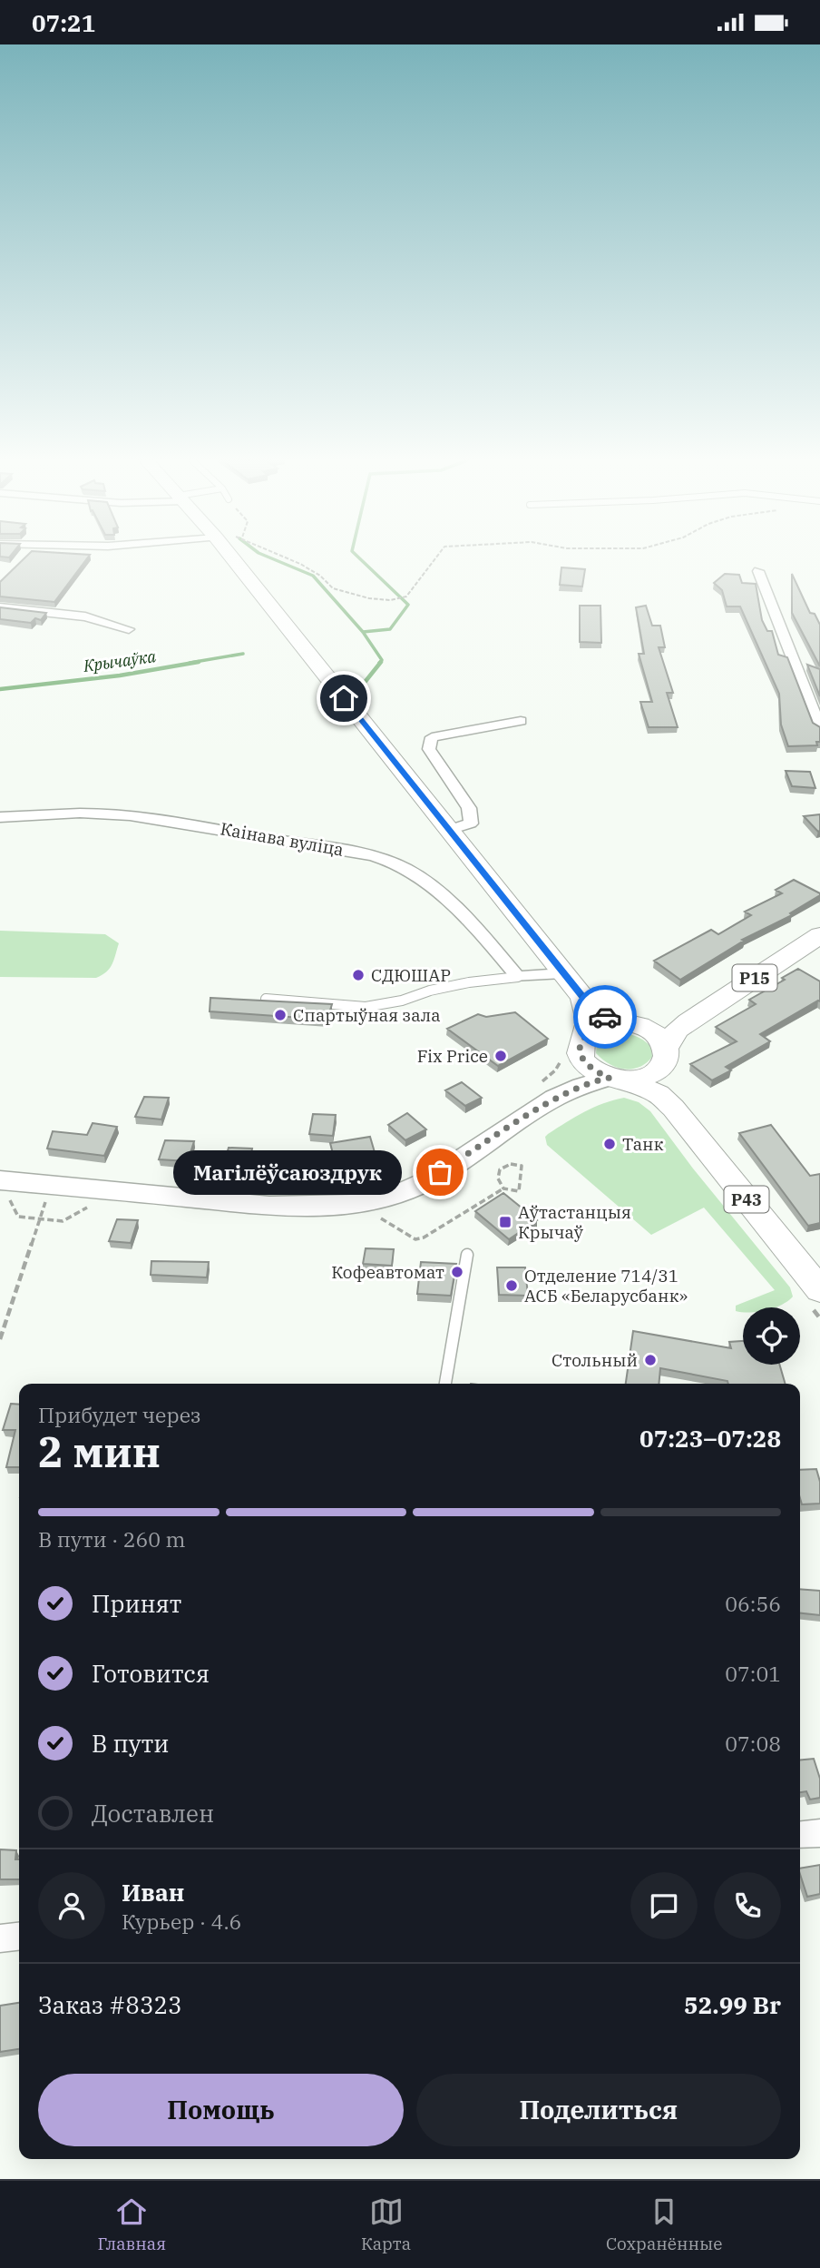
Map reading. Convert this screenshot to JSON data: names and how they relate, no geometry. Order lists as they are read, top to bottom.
{
  "streets": {
    "main road": ["Р15", "Р43"],
    "street": ["Каінава вуліца"]
  },
  "crossings": [
    ["Р15", "Р43"]
  ],
  "water": ["Крычаўка"],
  "places": {
    "other": [
      "СДЮШАР",
      "Спартыўная зала",
      "Fix Price",
      "Танк",
      "Магілёўсаюздрук",
      "Кофеавтомат",
      "Отделение 714/31 АСБ «Беларусбанк»",
      "Стольный"
    ],
    "transit": ["Аўтастанцыя Крычаў"]
  },
  "page": {
    "status": "07:21",
    "bubble": "Магілёўсаюздрук",
    "heading": ["2 мин", "Прибудет через", "07:23–07:28"],
    "panel": [
      "Иван",
      "Курьер · 4.6",
      "Заказ #8323",
      "52.99 Br"
    ],
    "bar": "В пути · 260 m",
    "list": [
      ["Принят", "06:56"],
      ["Готовится", "07:01"],
      ["В пути", "07:08"],
      "Доставлен"
    ],
    "buttons": ["Помощь", "Поделиться"],
    "tabs": ["Главная", "Карта", "Сохранённые"]
  }
}
